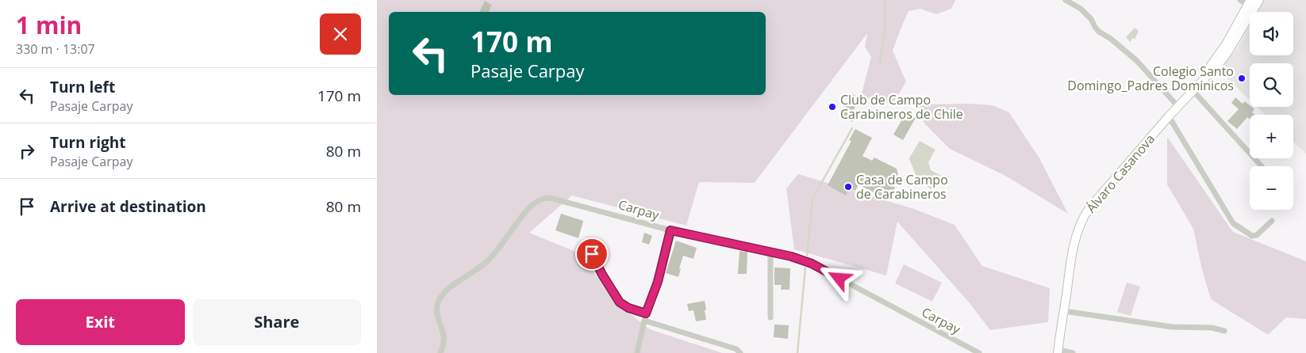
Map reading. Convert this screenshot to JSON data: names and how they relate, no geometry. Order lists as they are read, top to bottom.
{
  "streets": {
    "street": ["Álvaro Casanova", "Carpay"]
  },
  "places": ["Colegio Santo Domingo_Padres Dominicos", "Club de Campo Carabineros de Chile", "Casa de Campo de Carabineros"],
  "page": {
    "heading": ["1 min", "330 m · 13:07"],
    "map_buttons": ["+", "−"],
    "turn": ["170 m", "Pasaje Carpay"],
    "list": [
      {
        "name": "Turn left",
        "note": "Pasaje Carpay",
        "value": "170 m"
      },
      {
        "name": "Turn right",
        "note": "Pasaje Carpay",
        "value": "80 m"
      },
      {
        "name": "Arrive at destination",
        "value": "80 m"
      }
    ],
    "buttons": ["Exit", "Share"]
  }
}
